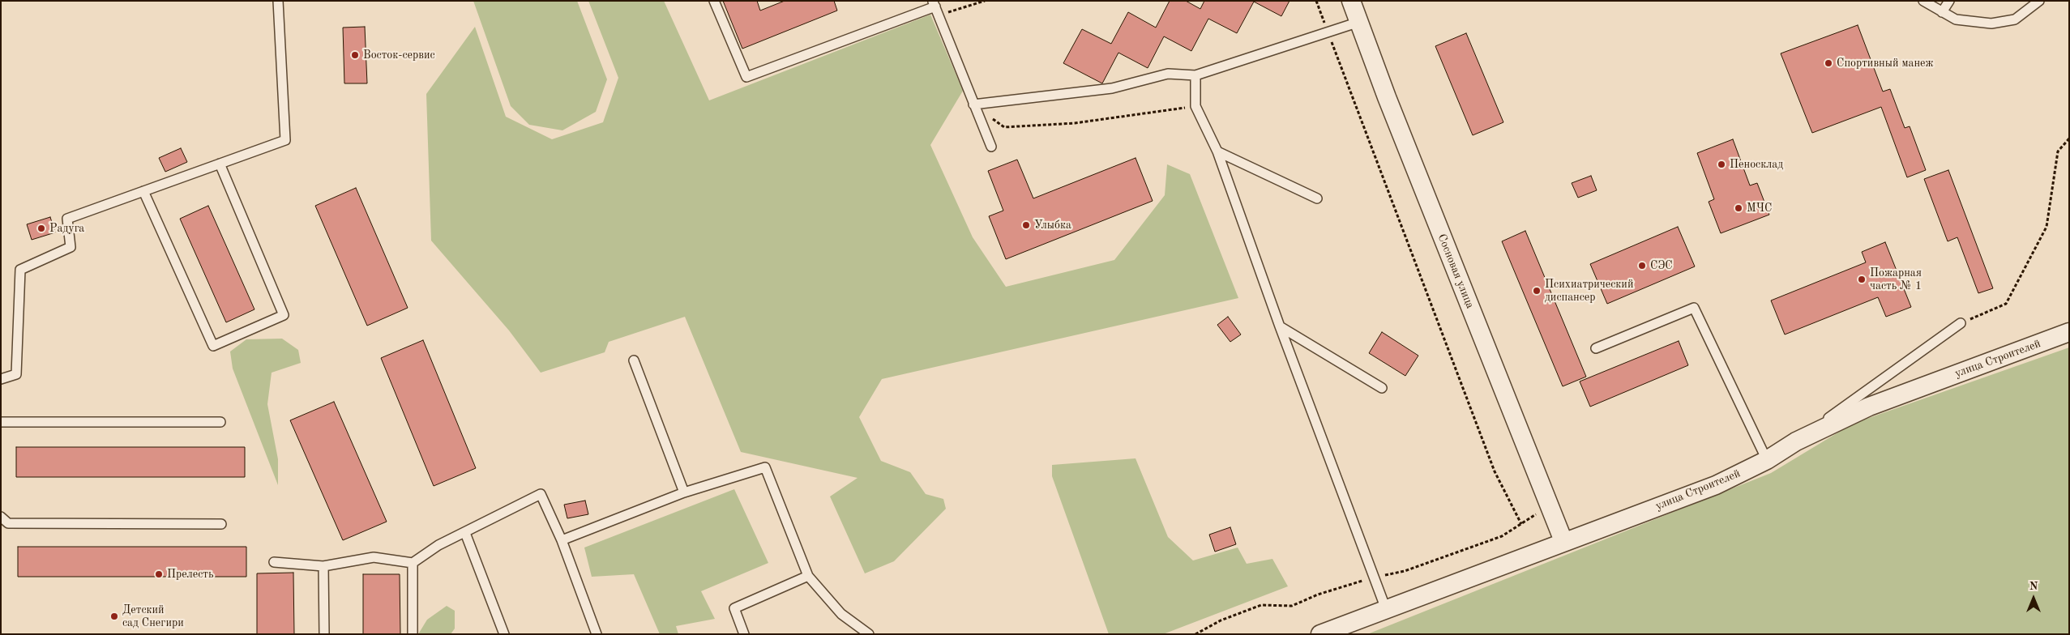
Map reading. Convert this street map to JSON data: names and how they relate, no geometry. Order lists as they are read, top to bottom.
{
  "streets": {
    "street": ["Сосновая улица", "улица Строителей"]
  },
  "crossings": [
    ["Сосновая улица", "улица Строителей"]
  ],
  "places": [
    "Восток-сервис",
    "Спортивный манеж",
    "Пеносклад",
    "МЧС",
    "Улыбка",
    "Радуга",
    "СЭС",
    "Пожарная часть № 1",
    "Психиатрический диспансер",
    "Прелесть",
    "Детский сад Снегири"
  ],
  "north": "top"
}
